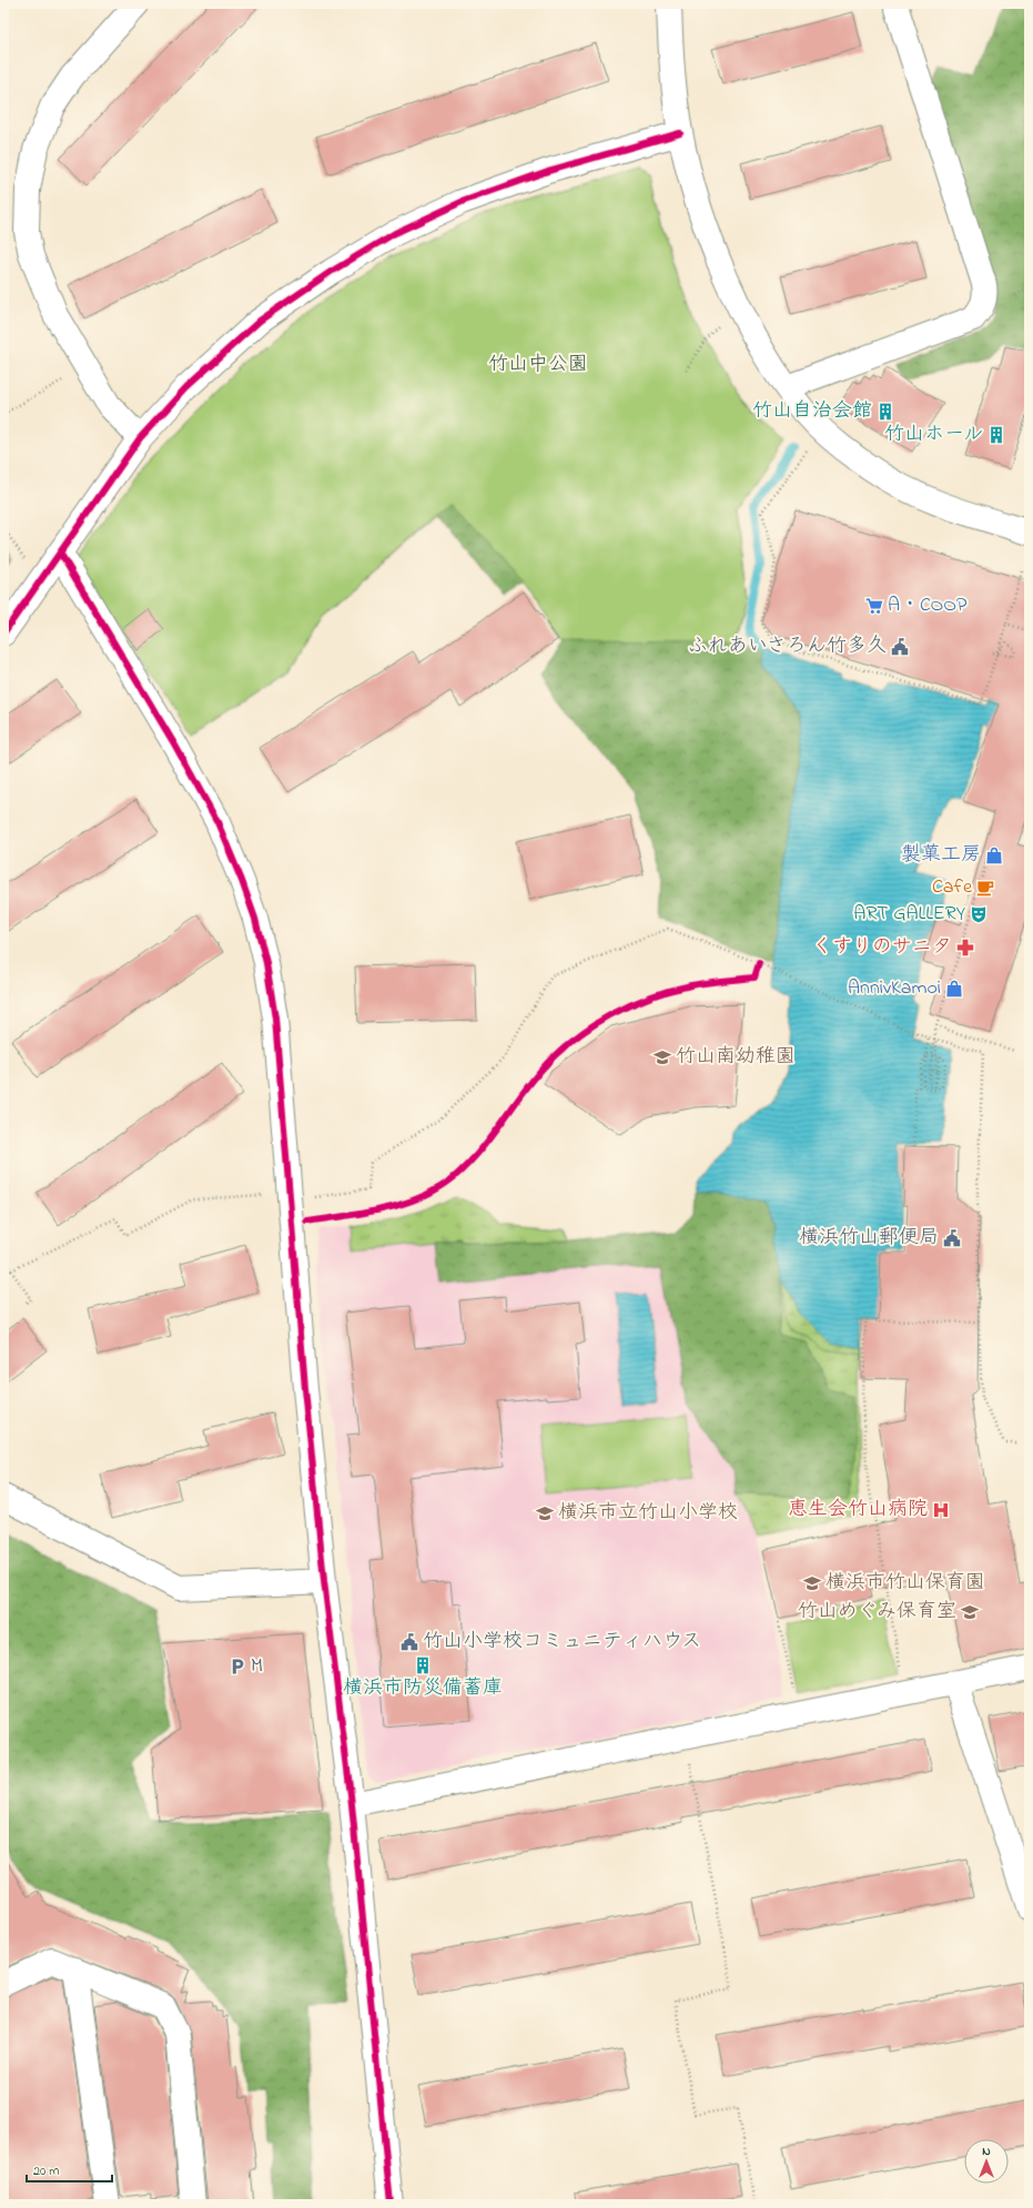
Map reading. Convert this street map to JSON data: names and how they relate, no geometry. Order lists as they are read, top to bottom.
{
  "parks": ["竹山中公園"],
  "places": {
    "building": ["竹山自治会館", "竹山ホール", "横浜市防災備蓄庫"],
    "supermarket": ["A・COOP"],
    "public building": ["ふれあいさろん竹多久", "横浜竹山郵便局", "竹山小学校コミュニティハウス"],
    "shop": ["製菓工房", "AnnivKamoi"],
    "cafe": ["Cafe"],
    "theatre": ["ART GALLERY"],
    "pharmacy": ["くすりのサニタ"],
    "school or university": [
      "竹山南幼稚園",
      "横浜市立竹山小学校",
      "横浜市竹山保育園",
      "竹山めぐみ保育室"
    ],
    "hospital": ["恵生会竹山病院"],
    "parking": ["M"]
  },
  "scale_bar": "20 m",
  "north": "top"
}
